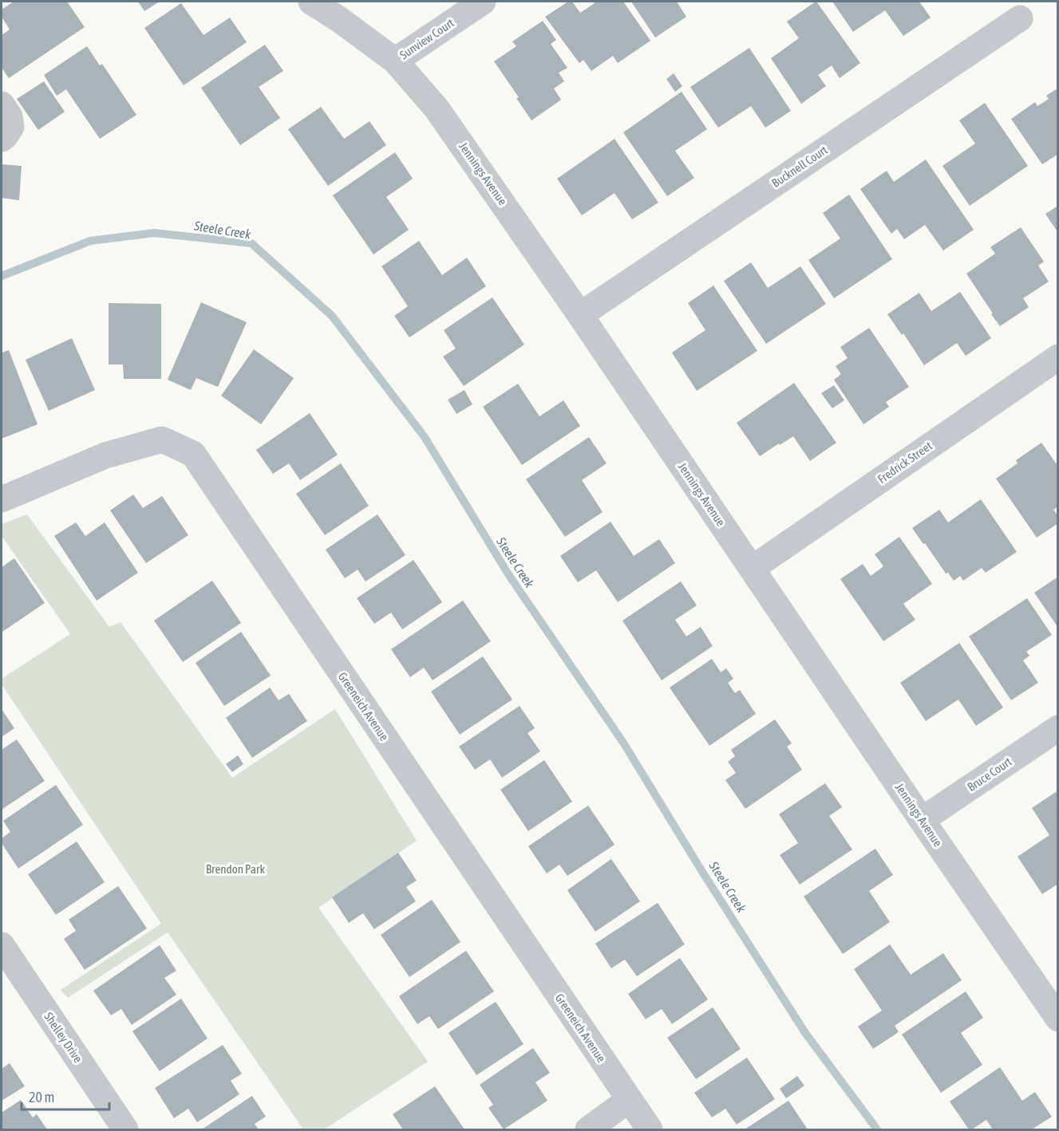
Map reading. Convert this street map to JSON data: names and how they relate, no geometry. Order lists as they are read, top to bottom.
{
  "streets": {
    "street": [
      "Sunview Court",
      "Bucknell Court",
      "Jennings Avenue",
      "Fredrick Street",
      "Greeneich Avenue",
      "Bruce Court",
      "Shelley Drive"
    ]
  },
  "crossings": [
    ["Sunview Court", "Jennings Avenue"],
    ["Bucknell Court", "Jennings Avenue"],
    ["Jennings Avenue", "Fredrick Street"],
    ["Jennings Avenue", "Bruce Court"]
  ],
  "water": ["Steele Creek"],
  "parks": ["Brendon Park"],
  "scale_bar": "20 m"
}
